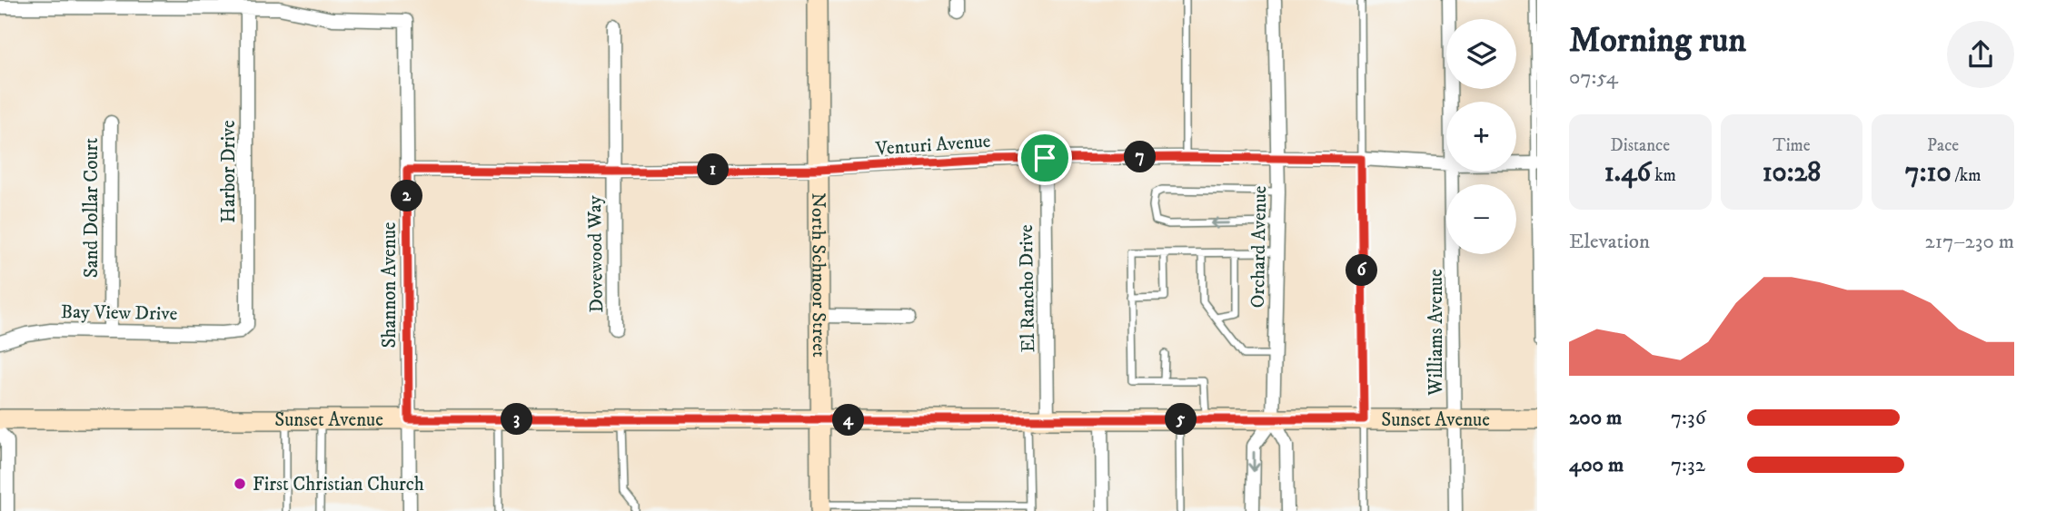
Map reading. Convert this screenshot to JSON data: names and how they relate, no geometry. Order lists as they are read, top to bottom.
{
  "streets": {
    "main road": ["North Schnoor Street", "Sunset Avenue"],
    "street": [
      "Venturi Avenue",
      "Harbor Drive",
      "Sand Dollar Court",
      "Orchard Avenue",
      "Dovewood Way",
      "Shannon Avenue",
      "El Rancho Drive",
      "Bay View Drive",
      "Williams Avenue"
    ]
  },
  "crossings": [
    ["Venturi Avenue", "Orchard Avenue"],
    ["Venturi Avenue", "Dovewood Way"],
    ["Venturi Avenue", "North Schnoor Street"],
    ["Venturi Avenue", "Shannon Avenue"],
    ["Venturi Avenue", "El Rancho Drive"],
    ["Harbor Drive", "Shannon Avenue"],
    ["Harbor Drive", "Bay View Drive"],
    ["Sand Dollar Court", "Bay View Drive"],
    ["Orchard Avenue", "Sunset Avenue"],
    ["North Schnoor Street", "Sunset Avenue"],
    ["Shannon Avenue", "Sunset Avenue"],
    ["El Rancho Drive", "Sunset Avenue"],
    ["Williams Avenue", "Sunset Avenue"]
  ],
  "places": ["First Christian Church"],
  "page": {
    "heading": ["Morning run", "07:54"],
    "map_buttons": ["+", "−"],
    "stats": [
      ["Distance", "1.46 km"],
      ["Time", "10:28"],
      ["Pace", "7:10 /km"]
    ],
    "pins": [
      "7",
      "1",
      "2",
      "6",
      "3",
      "5",
      "4"
    ],
    "chart": ["Elevation", "217–230 m"],
    "list": [
      {
        "name": "200 m",
        "note": "7:36"
      },
      {
        "name": "400 m",
        "note": "7:32"
      }
    ]
  }
}
